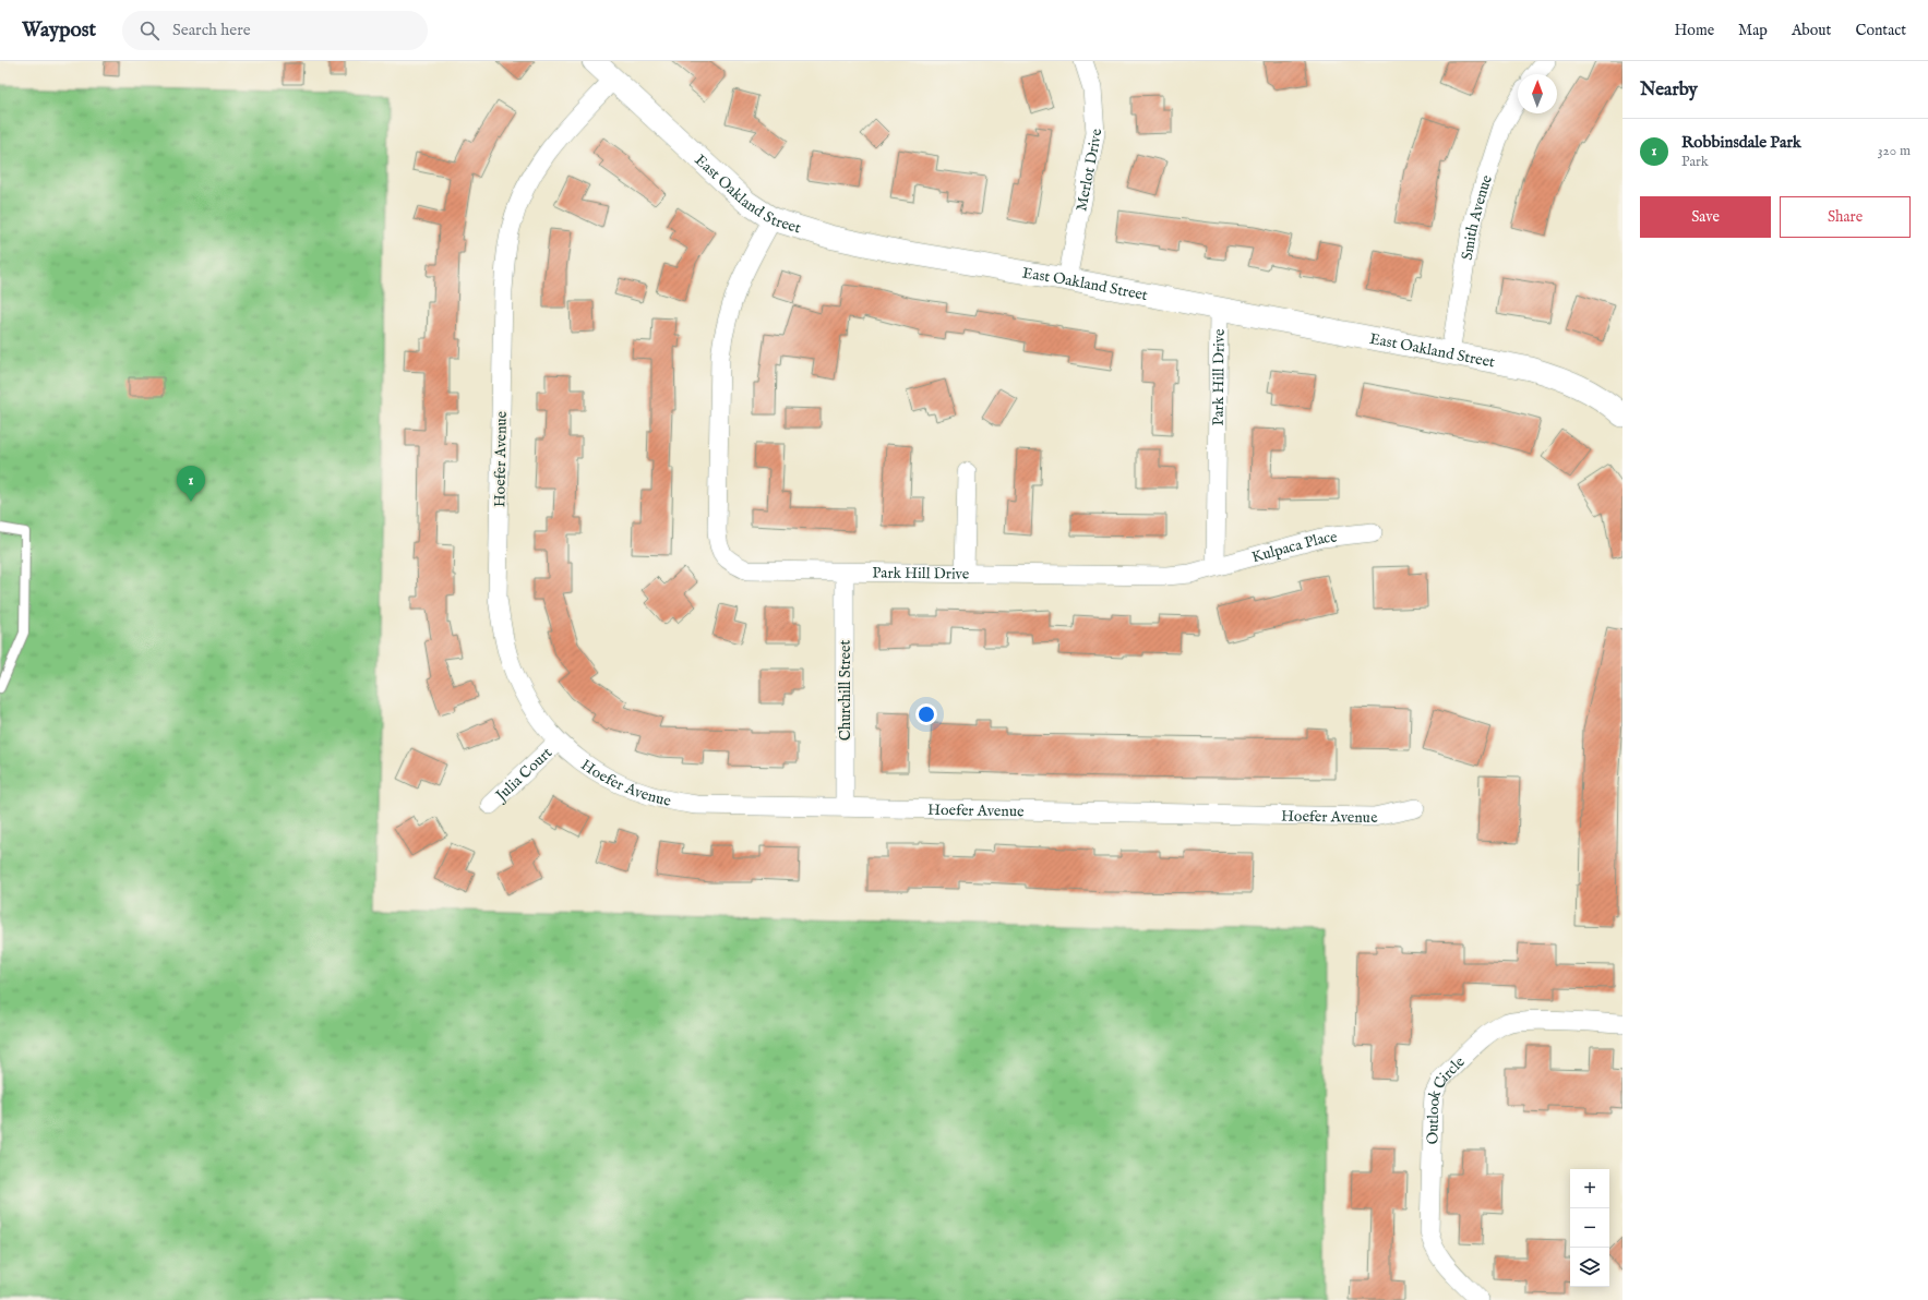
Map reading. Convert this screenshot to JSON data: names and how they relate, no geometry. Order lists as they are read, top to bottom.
{
  "streets": {
    "street": [
      "Merlot Drive",
      "East Oakland Street",
      "Smith Avenue",
      "Park Hill Drive",
      "Hoefer Avenue",
      "Kulpaca Place",
      "Churchill Street",
      "Julia Court",
      "Outlook Circle"
    ]
  },
  "crossings": [
    ["Merlot Drive", "East Oakland Street"],
    ["East Oakland Street", "Smith Avenue"],
    ["East Oakland Street", "Park Hill Drive"],
    ["East Oakland Street", "Hoefer Avenue"],
    ["Park Hill Drive", "Kulpaca Place"],
    ["Park Hill Drive", "Churchill Street"],
    ["Hoefer Avenue", "Churchill Street"],
    ["Hoefer Avenue", "Julia Court"]
  ],
  "north": "top",
  "page": {
    "header": "Waypost",
    "search": "Search here",
    "nav": [
      "Home",
      "Map",
      "About",
      "Contact"
    ],
    "heading": "Nearby",
    "list": [
      {
        "mark": "1",
        "name": "Robbinsdale Park",
        "note": "Park",
        "value": "320 m"
      }
    ],
    "buttons": ["Save", "Share"],
    "pins": "1",
    "map_buttons": ["+", "−"]
  }
}
